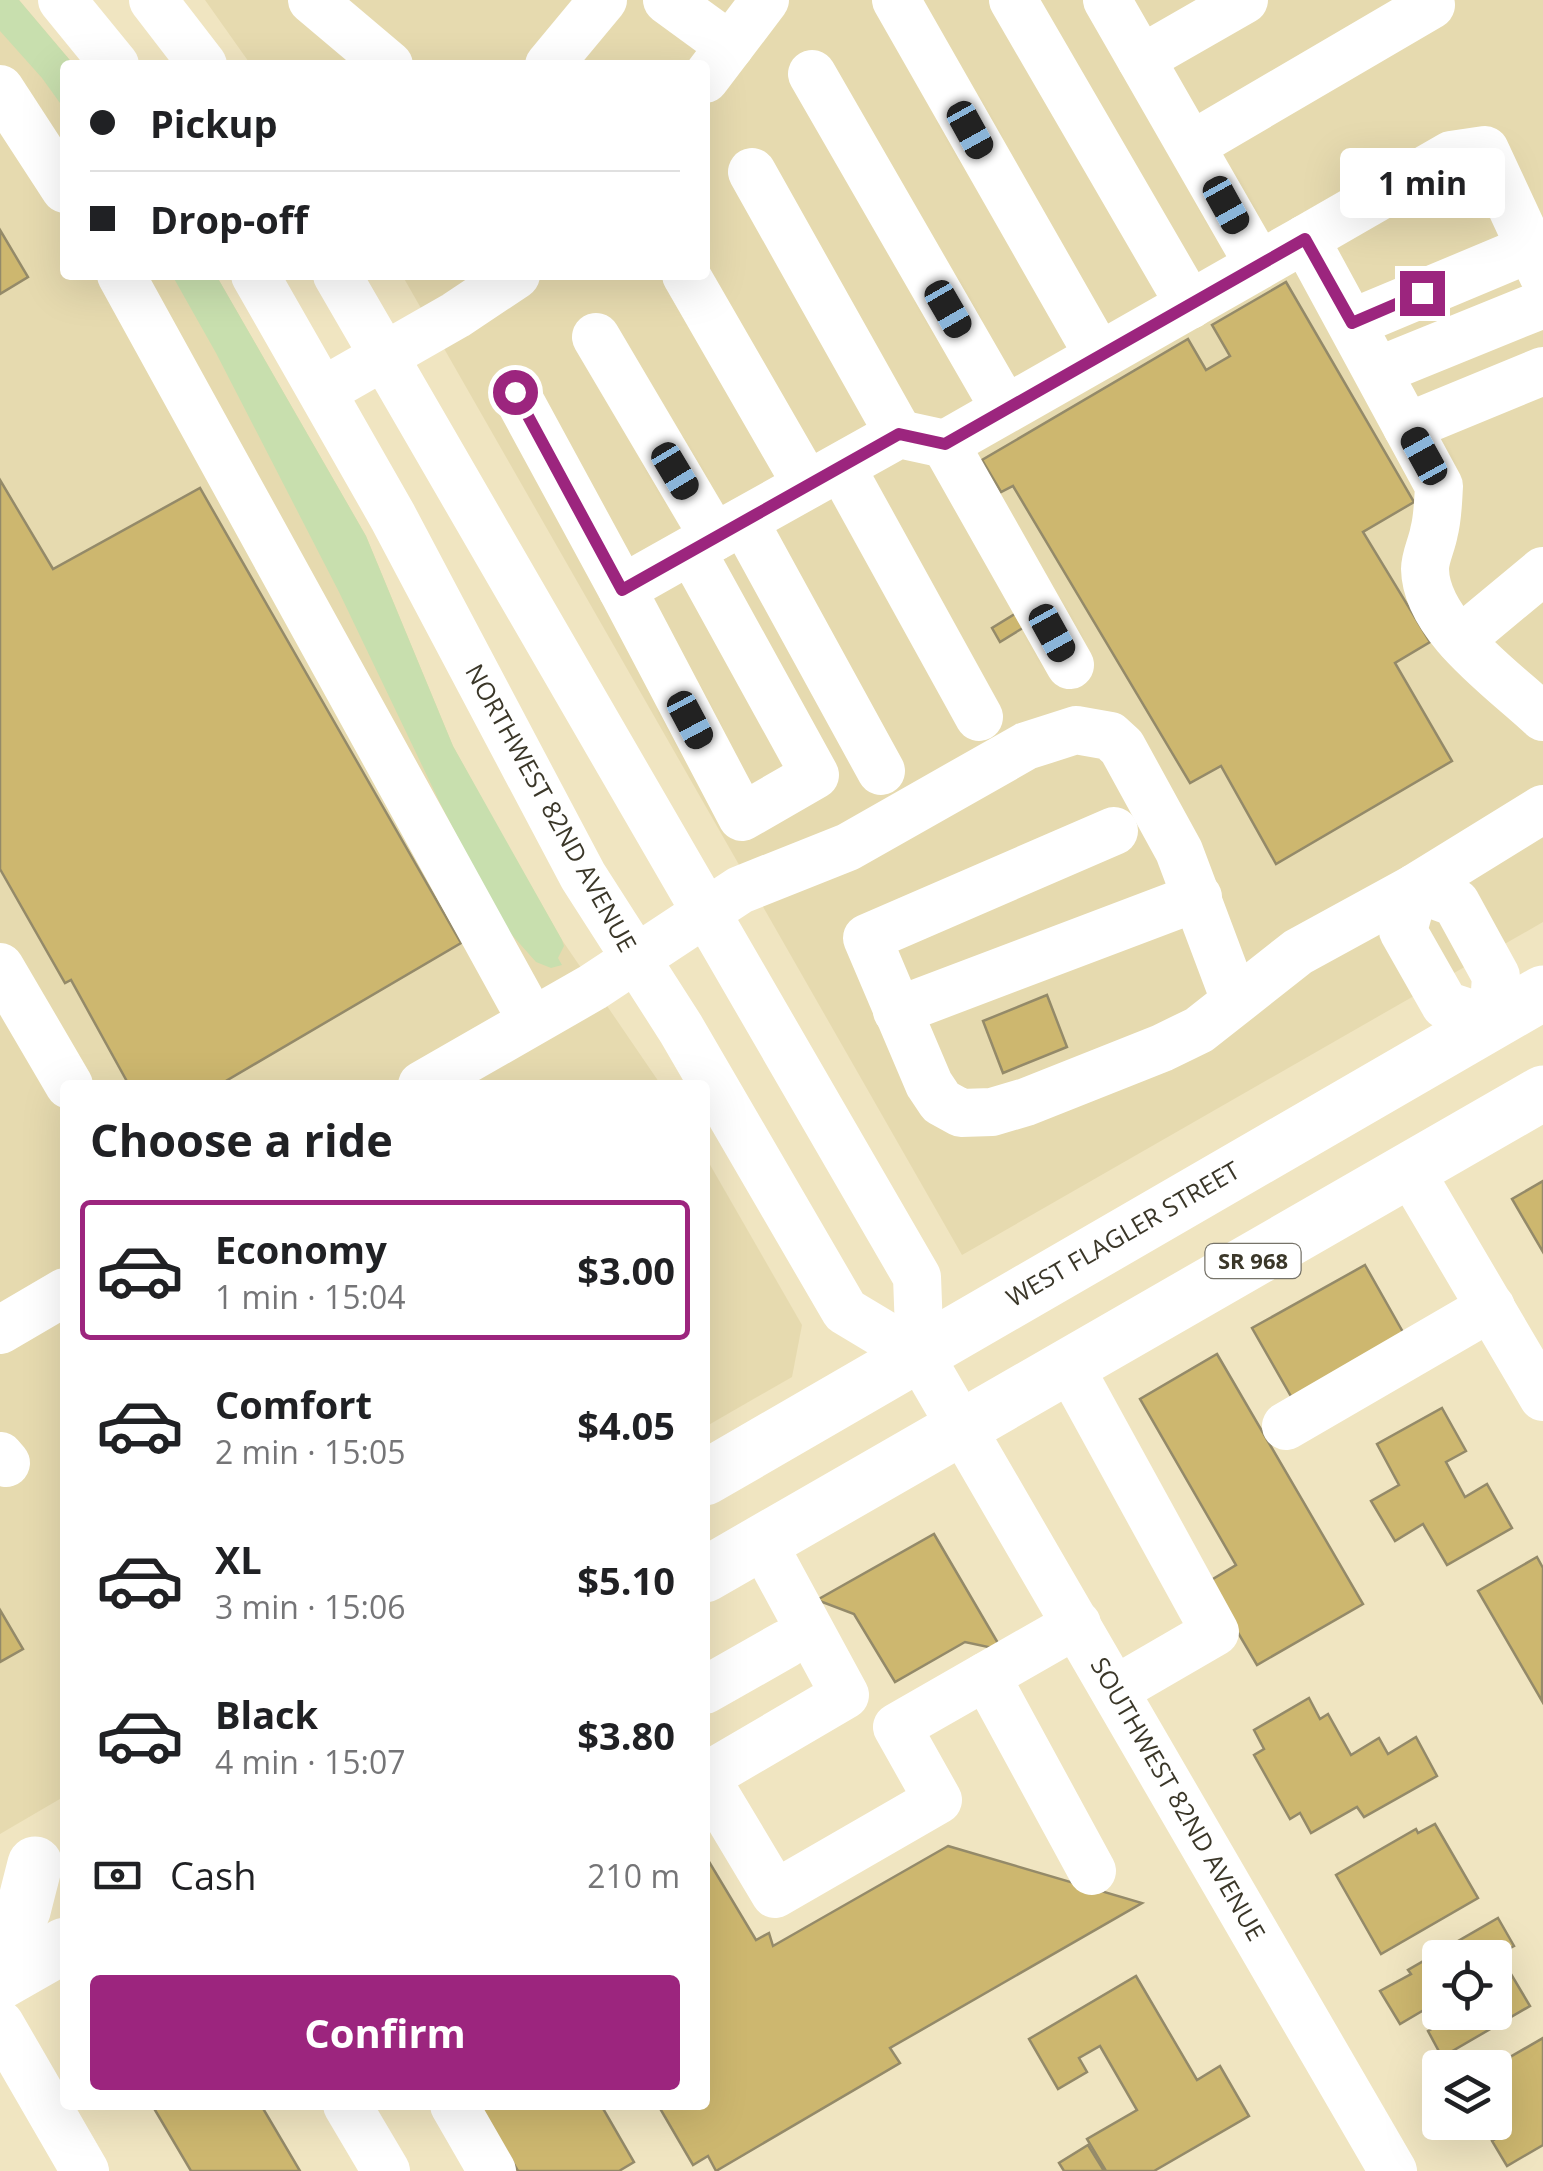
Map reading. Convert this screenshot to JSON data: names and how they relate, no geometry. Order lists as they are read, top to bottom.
{
  "streets": {
    "main road": ["WEST FLAGLER STREET", "SR 968"],
    "street": ["NORTHWEST 82ND AVENUE", "SOUTHWEST 82ND AVENUE"]
  },
  "crossings": [
    ["NORTHWEST 82ND AVENUE", "WEST FLAGLER STREET"],
    ["NORTHWEST 82ND AVENUE", "SR 968"],
    ["NORTHWEST 82ND AVENUE", "SOUTHWEST 82ND AVENUE"],
    ["SR 968", "SOUTHWEST 82ND AVENUE"]
  ],
  "page": {
    "banner": ["Pickup", "Drop-off"],
    "bubble": "1 min",
    "heading": "Choose a ride",
    "list": [
      {
        "name": "Economy",
        "note": "1 min · 15:04",
        "value": "$3.00"
      },
      {
        "name": "Comfort",
        "note": "2 min · 15:05",
        "value": "$4.05"
      },
      {
        "name": "XL",
        "note": "3 min · 15:06",
        "value": "$5.10"
      },
      {
        "name": "Black",
        "note": "4 min · 15:07",
        "value": "$3.80"
      }
    ],
    "pay": ["Cash", "210 m"],
    "buttons": "Confirm"
  }
}
